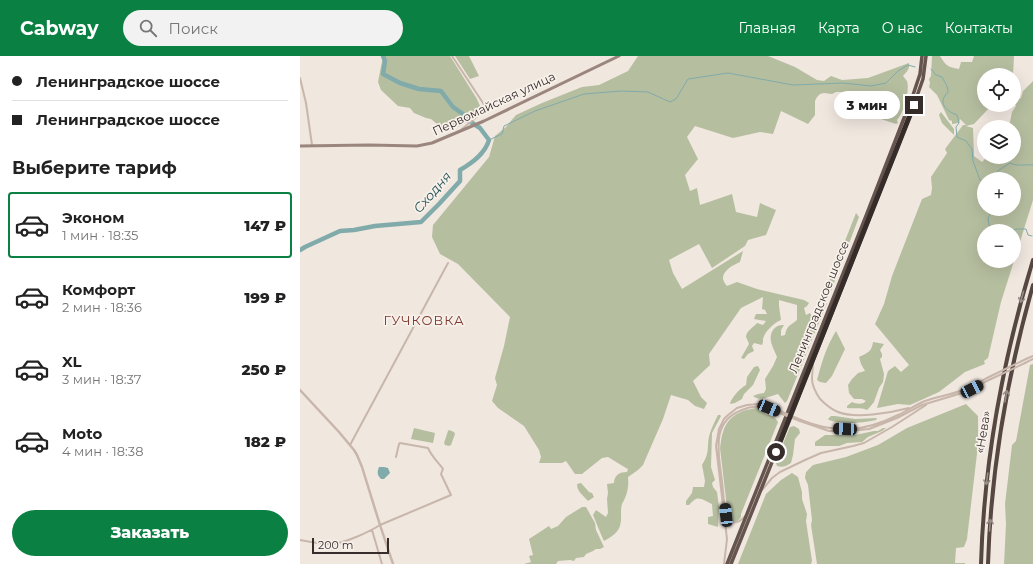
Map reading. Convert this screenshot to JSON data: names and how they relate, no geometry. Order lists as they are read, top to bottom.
{
  "streets": {
    "highway": ["Ленинградское шоссе", "«Нева»"],
    "main road": ["Первомайская улица"]
  },
  "districts": ["ГУЧКОВКА"],
  "water": ["Сходня"],
  "scale_bar": "200 m",
  "page": {
    "header": "Cabway",
    "search": "Поиск",
    "nav": [
      "Главная",
      "Карта",
      "О нас",
      "Контакты"
    ],
    "banner": ["Ленинградское шоссе", "Ленинградское шоссе"],
    "map_buttons": ["+", "−"],
    "bubble": "3 мин",
    "heading": "Выберите тариф",
    "list": [
      {
        "name": "Эконом",
        "note": "1 мин · 18:35",
        "value": "147 ₽"
      },
      {
        "name": "Комфорт",
        "note": "2 мин · 18:36",
        "value": "199 ₽"
      },
      {
        "name": "XL",
        "note": "3 мин · 18:37",
        "value": "250 ₽"
      },
      {
        "name": "Moto",
        "note": "4 мин · 18:38",
        "value": "182 ₽"
      }
    ],
    "buttons": "Заказать",
    "scale": "200 m"
  }
}
